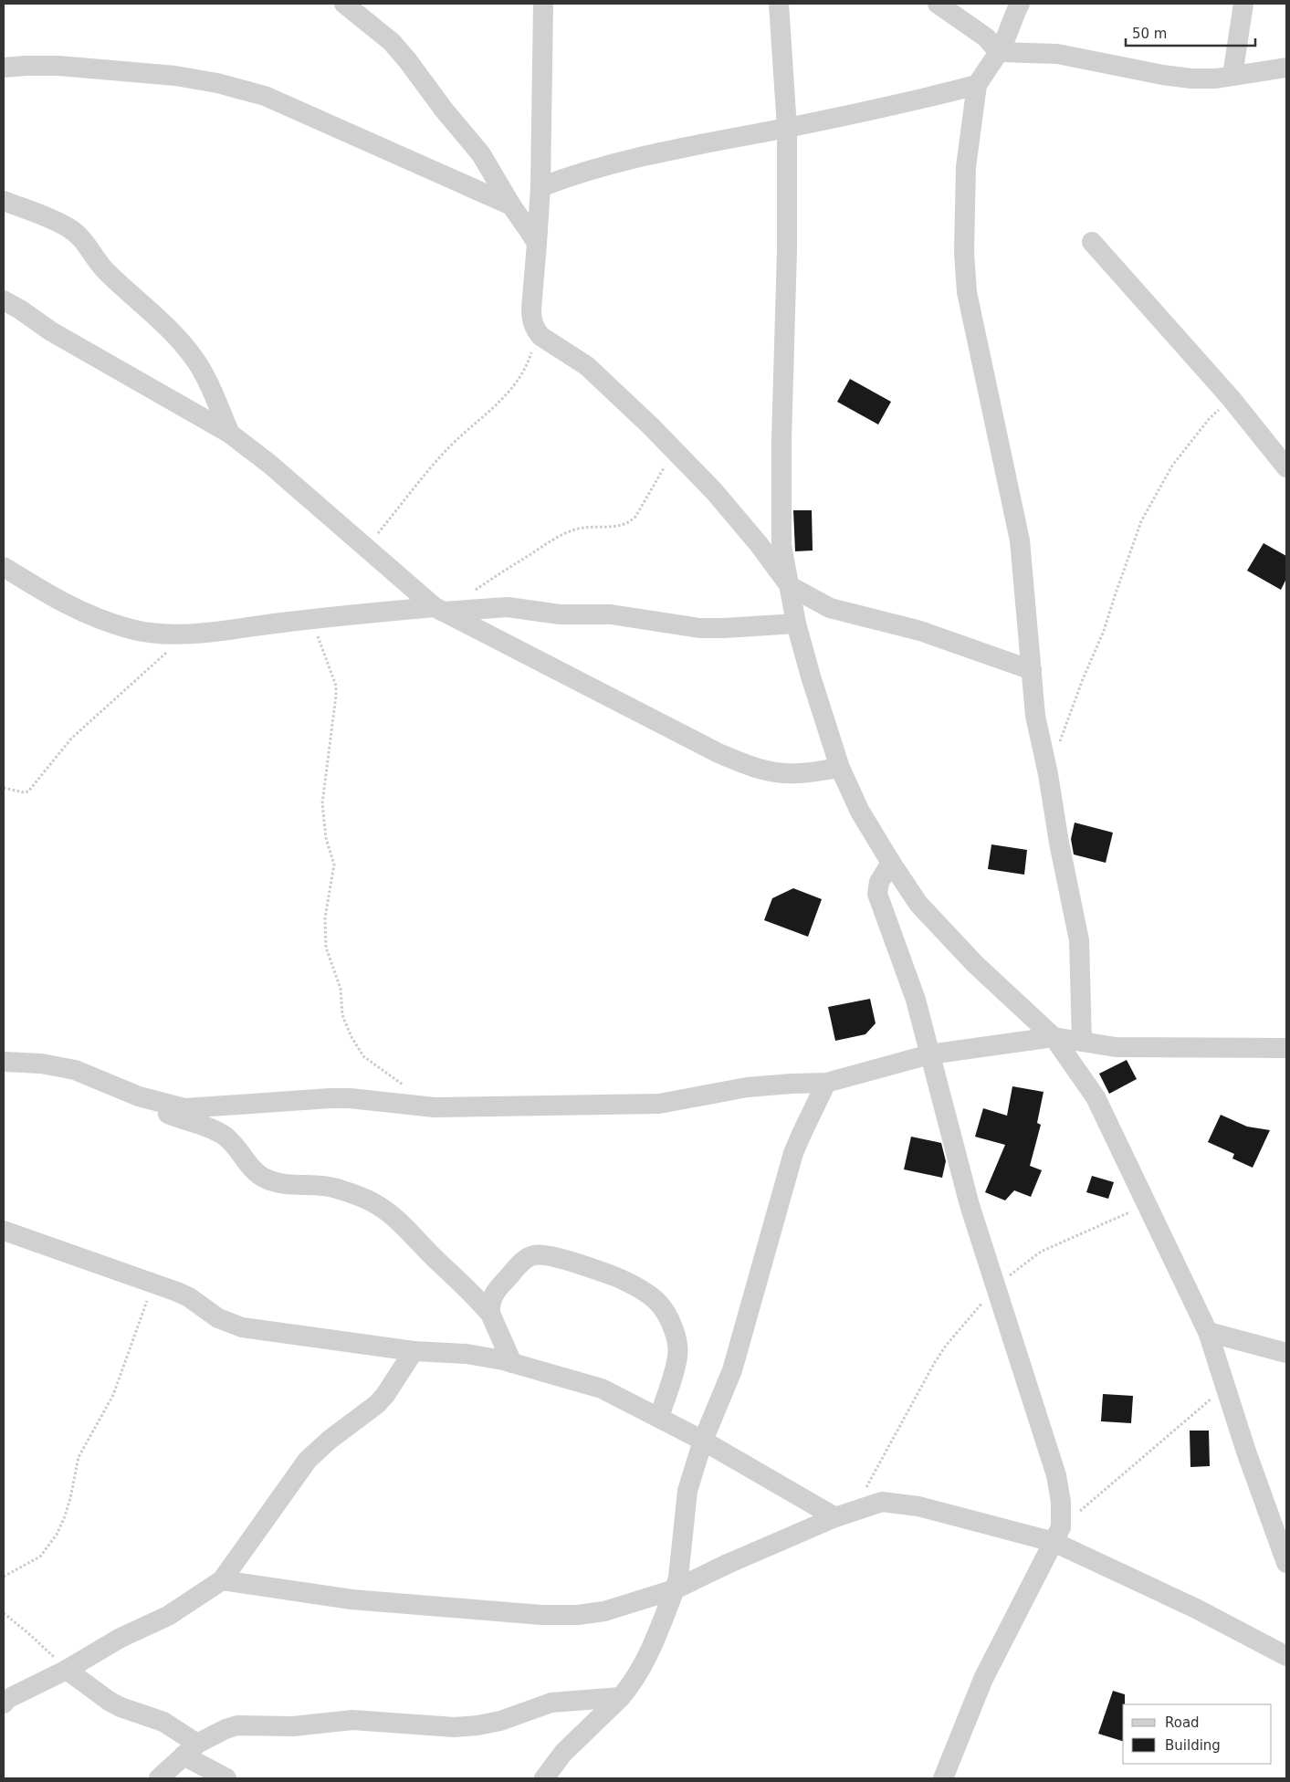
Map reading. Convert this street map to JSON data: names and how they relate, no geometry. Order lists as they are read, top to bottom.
{
  "legend": ["Road", "Building"],
  "scale_bar": "50 m"
}
